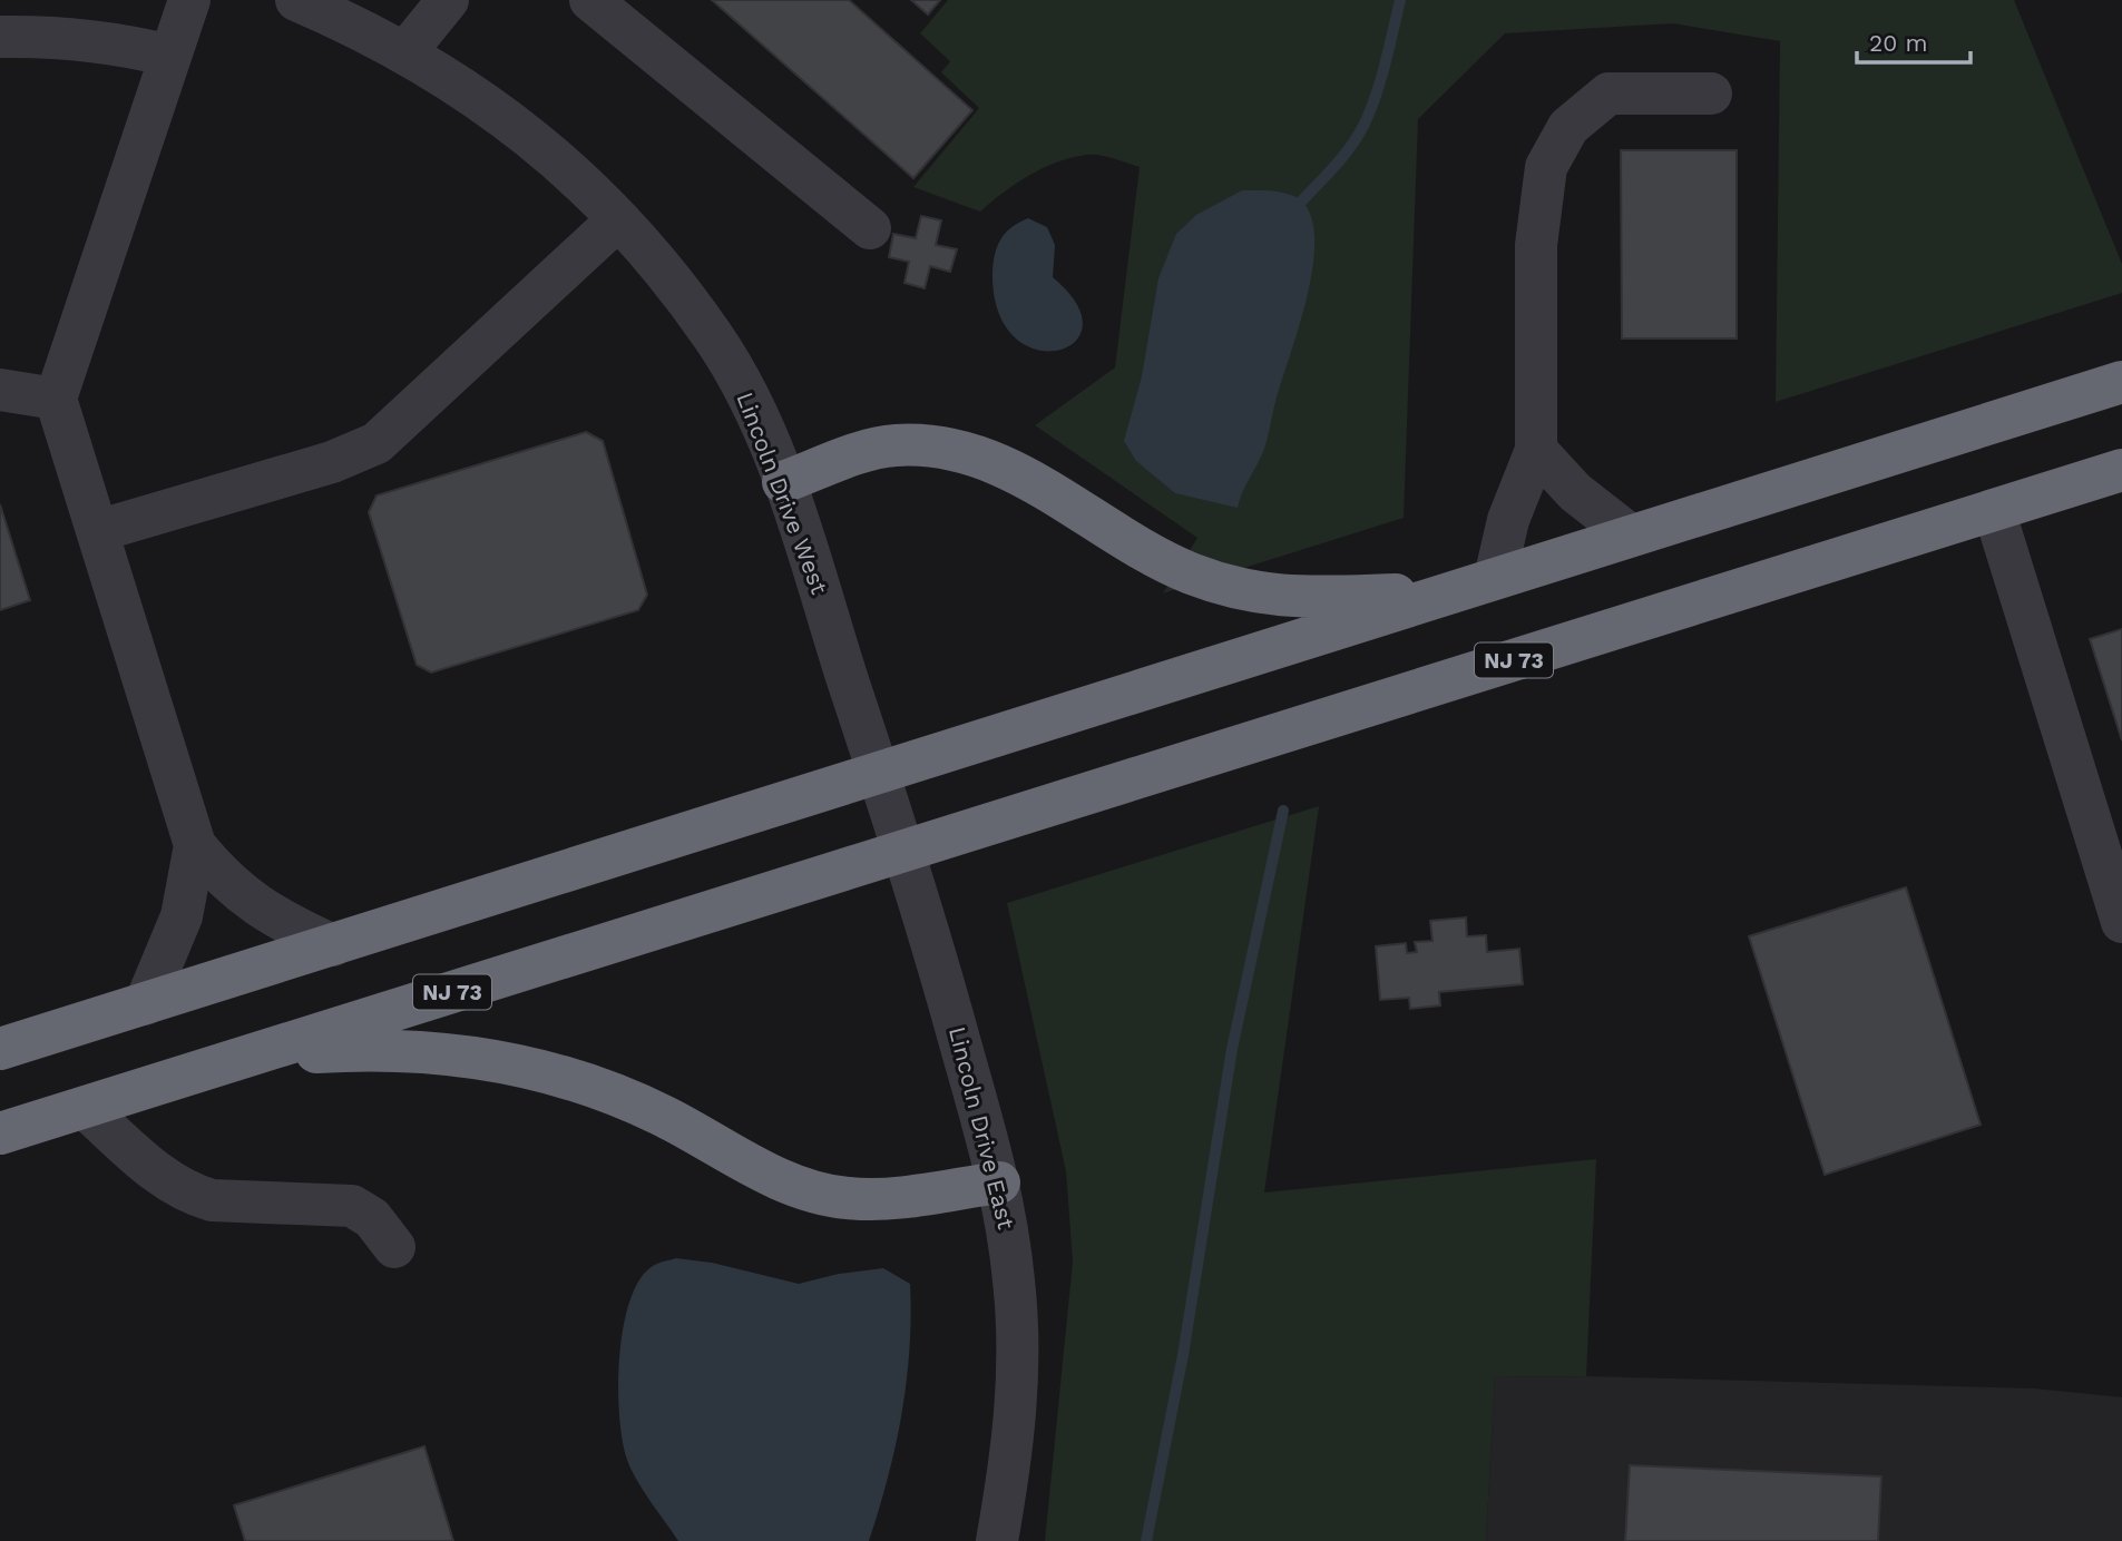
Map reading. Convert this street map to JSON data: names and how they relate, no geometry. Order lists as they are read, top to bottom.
{
  "streets": {
    "highway": ["NJ 73"],
    "street": ["Lincoln Drive West", "Lincoln Drive East"]
  },
  "crossings": [
    ["Lincoln Drive West", "Lincoln Drive East"],
    ["NJ 73", "Lincoln Drive East"]
  ],
  "scale_bar": "20 m"
}
